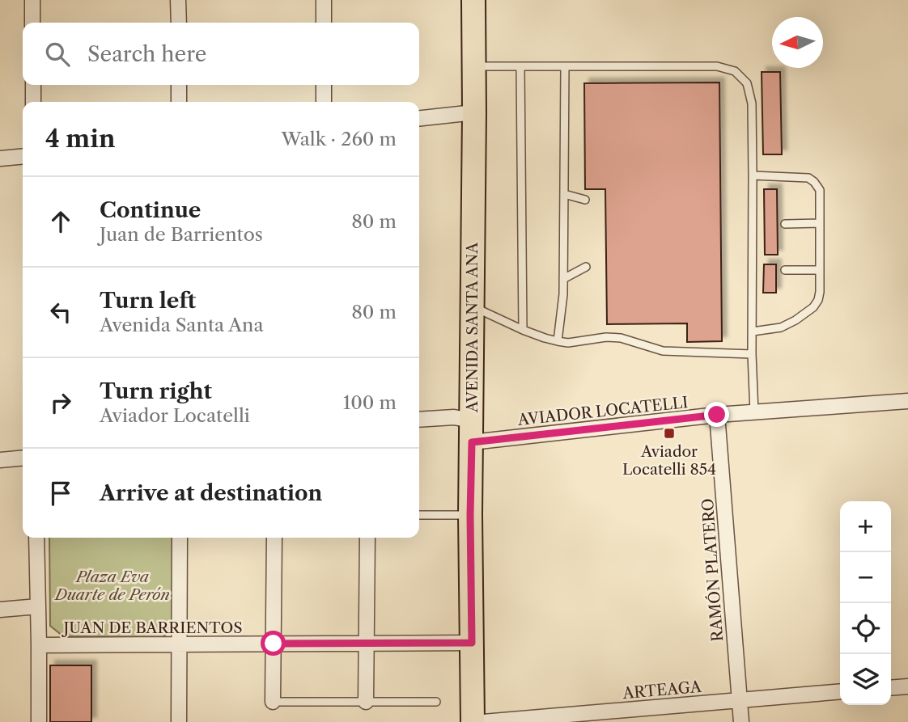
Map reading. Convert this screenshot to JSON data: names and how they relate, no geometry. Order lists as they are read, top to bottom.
{
  "streets": {
    "main road": ["AVENIDA SANTA ANA"],
    "street": [
      "AVIADOR LOCATELLI",
      "RAMÓN PLATERO",
      "JUAN DE BARRIENTOS",
      "ARTEAGA"
    ]
  },
  "crossings": [
    ["AVENIDA SANTA ANA", "AVIADOR LOCATELLI"],
    ["AVENIDA SANTA ANA", "JUAN DE BARRIENTOS"],
    ["AVIADOR LOCATELLI", "RAMÓN PLATERO"],
    ["RAMÓN PLATERO", "ARTEAGA"]
  ],
  "parks": ["Plaza Eva Duarte de Perón"],
  "places": {
    "transit": ["Aviador Locatelli 854"]
  },
  "north": "left",
  "page": {
    "search": "Search here",
    "heading": ["4 min", "Walk · 260 m"],
    "list": [
      ["Continue", "Juan de Barrientos", "80 m"],
      ["Turn left", "Avenida Santa Ana", "80 m"],
      ["Turn right", "Aviador Locatelli", "100 m"],
      "Arrive at destination"
    ],
    "map_buttons": ["+", "−"]
  }
}
